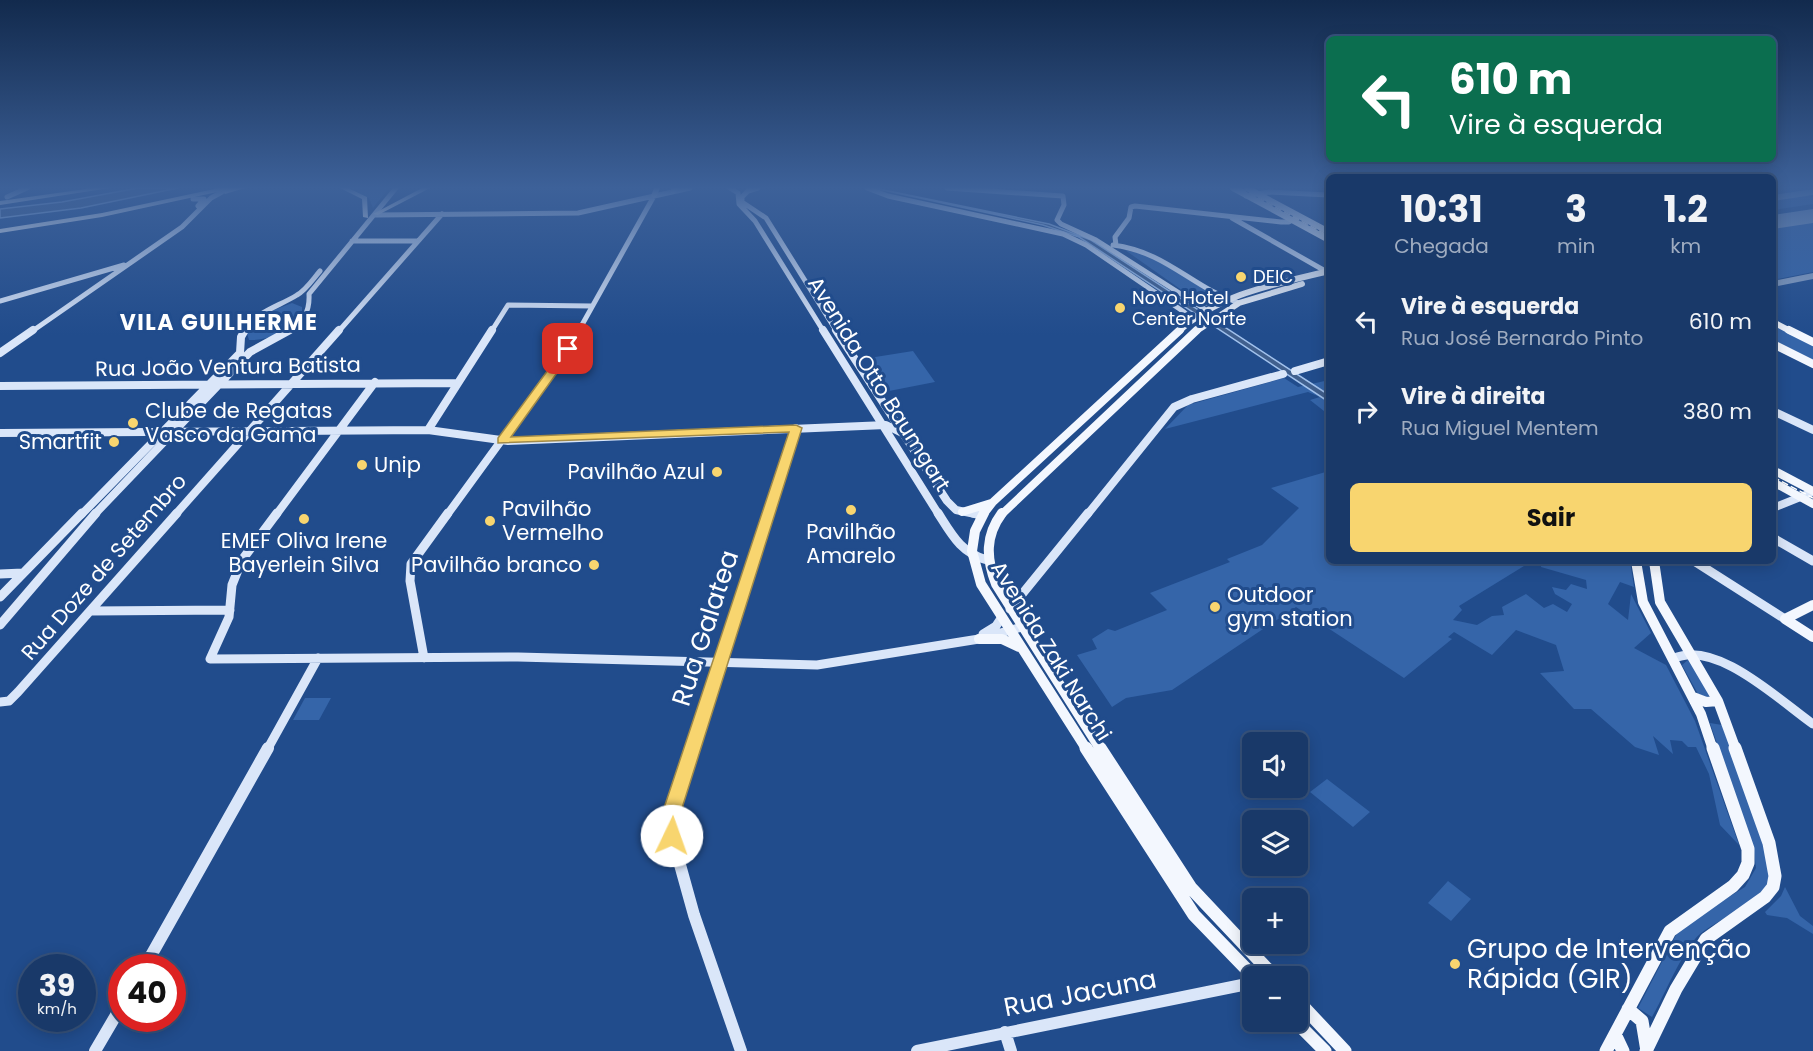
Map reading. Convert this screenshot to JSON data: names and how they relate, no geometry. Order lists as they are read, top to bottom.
{
  "streets": {
    "main road": ["Avenida Otto Baumgart", "Avenida Zaki Narchi"],
    "street": [
      "Rua João Ventura Batista",
      "Rua Doze de Setembro",
      "Rua Galatea",
      "Rua Jacuna"
    ]
  },
  "crossings": [
    ["Rua João Ventura Batista", "Rua Doze de Setembro"],
    ["Avenida Otto Baumgart", "Avenida Zaki Narchi"]
  ],
  "districts": ["VILA GUILHERME"],
  "places": [
    "DEIC",
    "Novo Hotel Center Norte",
    "Clube de Regatas Vasco da Gama",
    "Smartfit",
    "Unip",
    "Pavilhão Azul",
    "Pavilhão Amarelo",
    "EMEF Oliva Irene Bayerlein Silva",
    "Pavilhão Vermelho",
    "Pavilhão branco",
    "Outdoor gym station",
    "Grupo de Intervenção Rápida (GIR)"
  ],
  "page": {
    "turn": ["610 m", "Vire à esquerda"],
    "eta": [
      "10:31",
      "Chegada",
      "3",
      "min",
      "1.2",
      "km"
    ],
    "list": [
      {
        "name": "Vire à esquerda",
        "note": "Rua José Bernardo Pinto",
        "value": "610 m"
      },
      {
        "name": "Vire à direita",
        "note": "Rua Miguel Mentem",
        "value": "380 m"
      }
    ],
    "buttons": "Sair",
    "map_buttons": ["+", "−"],
    "speed": "39 km/h",
    "limit": "40"
  }
}
